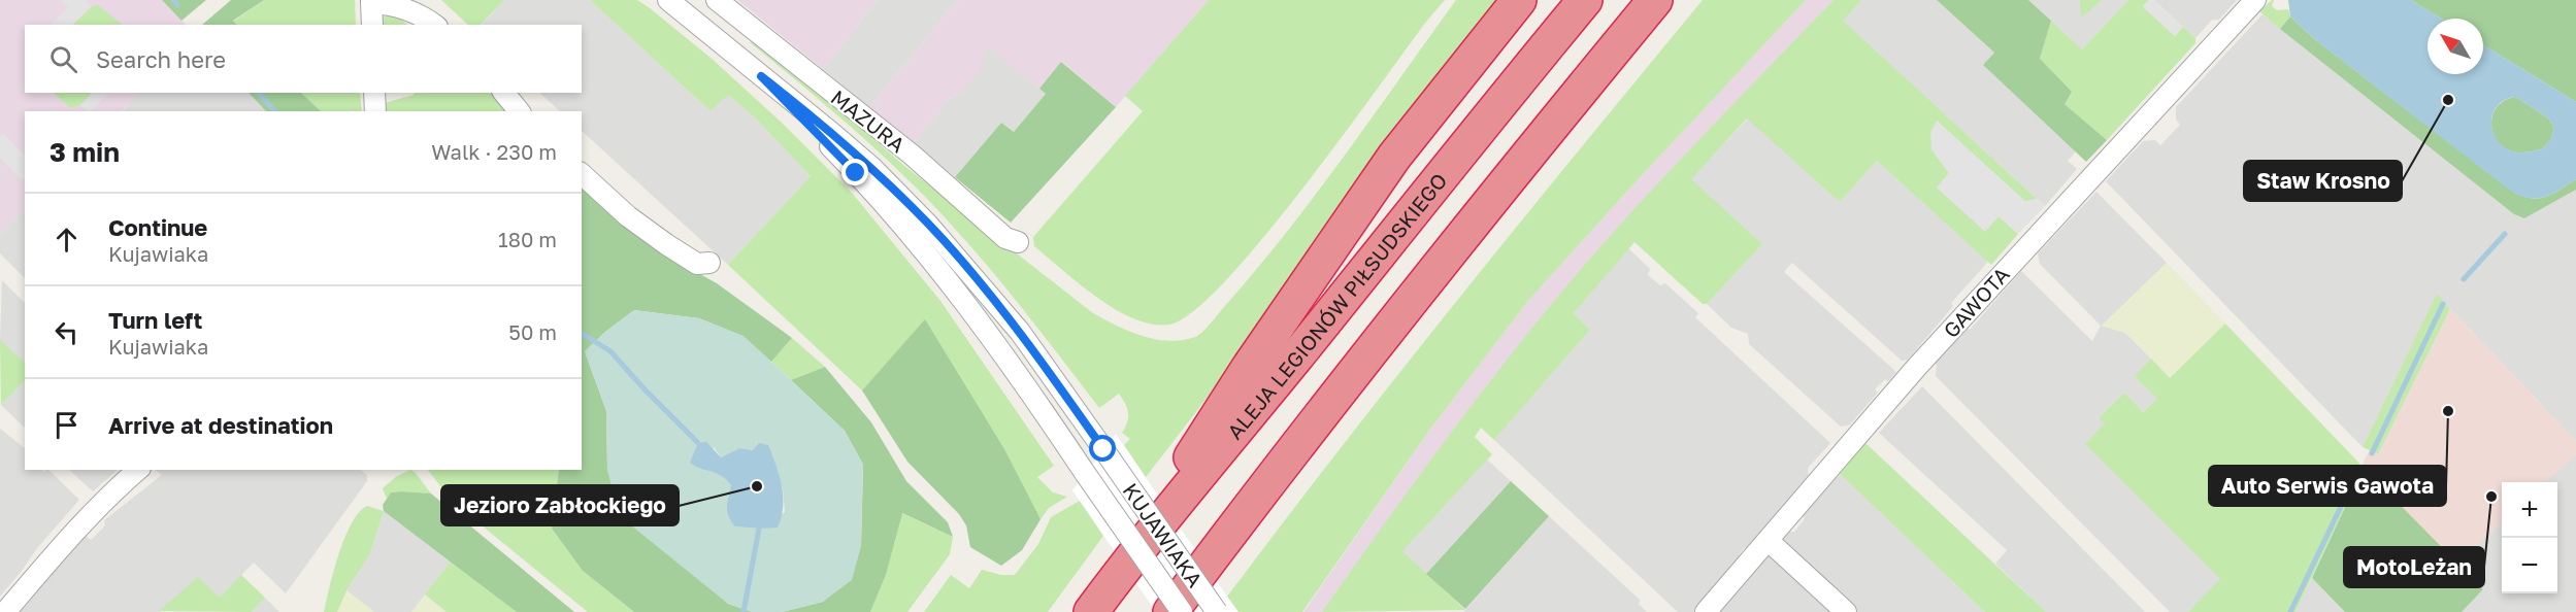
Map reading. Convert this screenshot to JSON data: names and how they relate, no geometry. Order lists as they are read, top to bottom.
{
  "streets": {
    "highway": ["ALEJA LEGIONÓW PIŁSUDSKIEGO"],
    "street": ["MAZURA", "GAWOTA", "KUJAWIAKA"]
  },
  "places": [
    "Staw Krosno",
    "Auto Serwis Gawota",
    "Jezioro Zabłockiego",
    "MotoLeżan"
  ],
  "north": "top left",
  "page": {
    "search": "Search here",
    "heading": ["3 min", "Walk · 230 m"],
    "list": [
      ["Continue", "Kujawiaka", "180 m"],
      ["Turn left", "Kujawiaka", "50 m"],
      "Arrive at destination"
    ],
    "map_buttons": ["+", "−"]
  }
}
